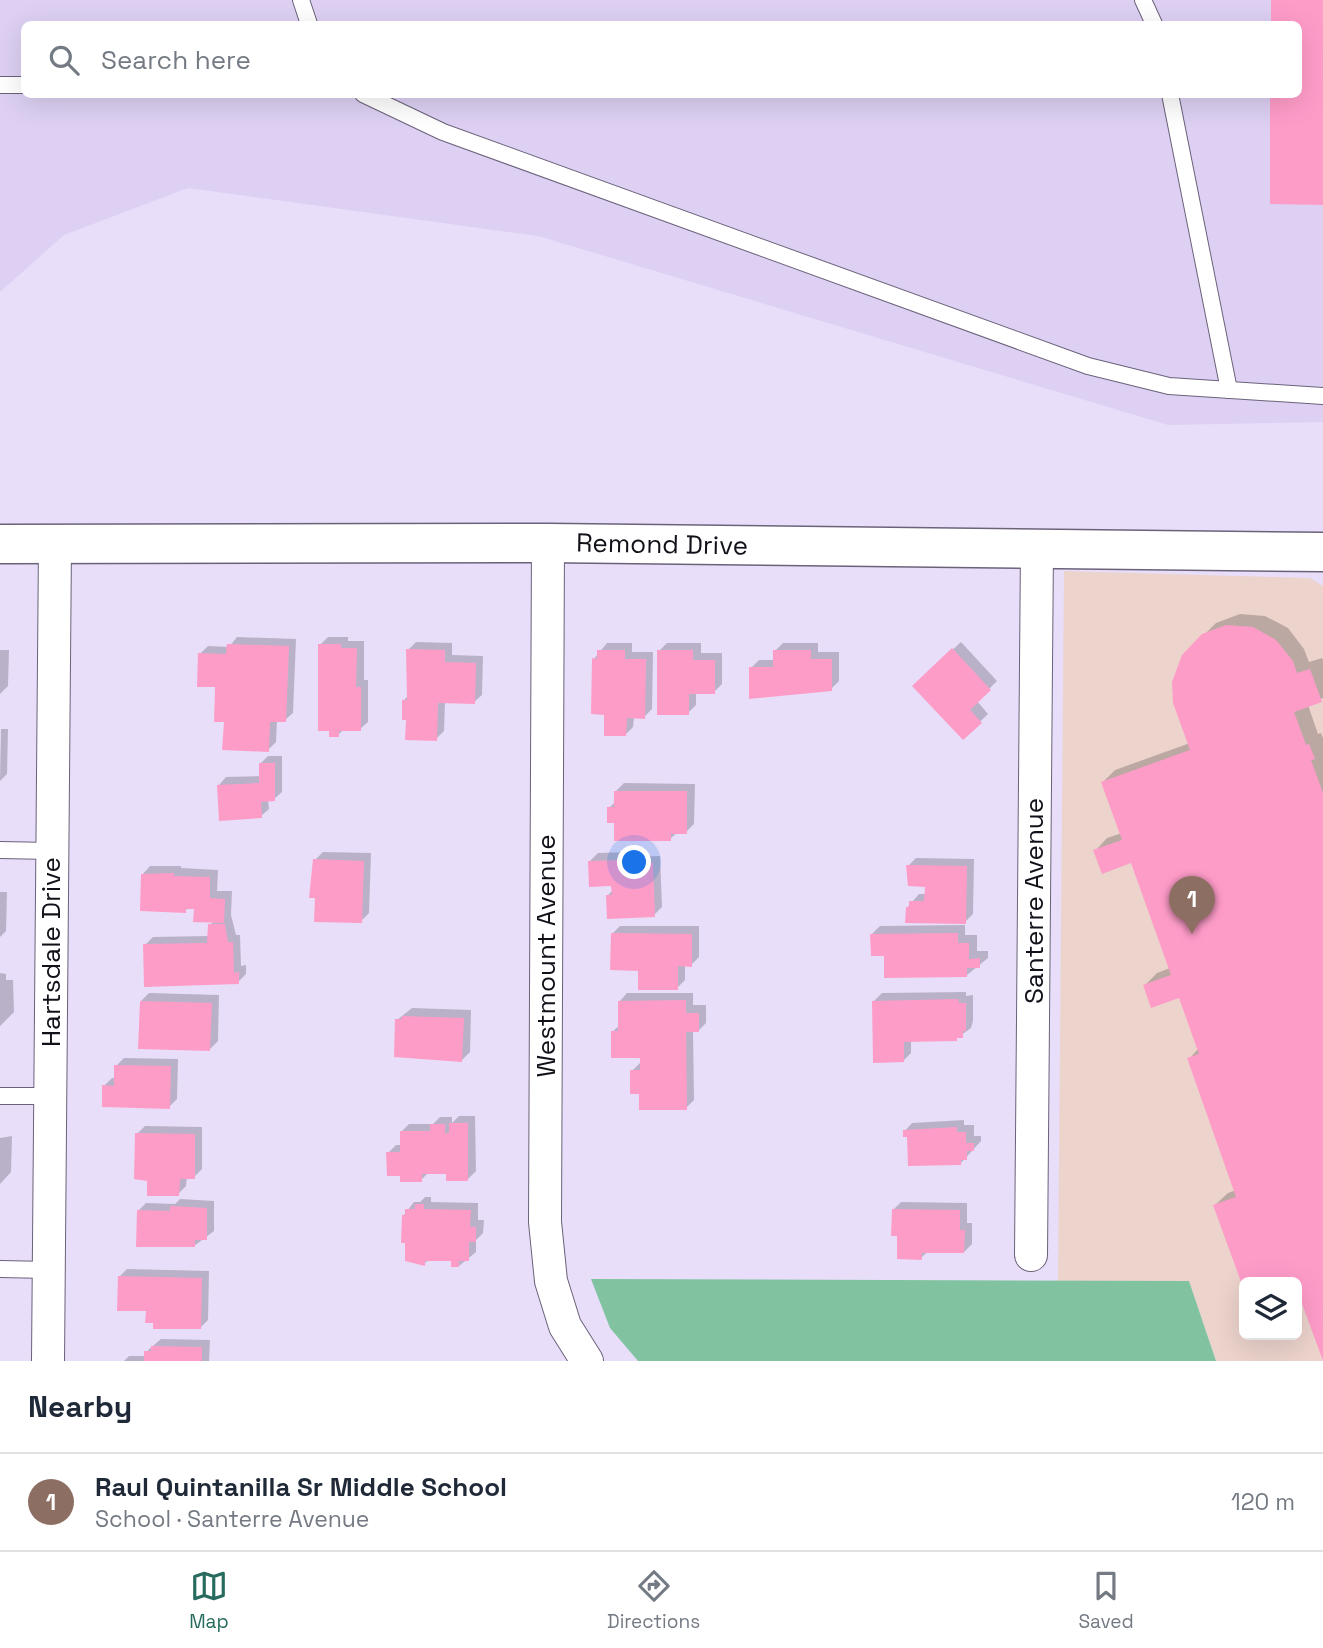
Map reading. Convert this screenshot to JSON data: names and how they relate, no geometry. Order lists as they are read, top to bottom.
{
  "streets": {
    "street": [
      "Remond Drive",
      "Santerre Avenue",
      "Hartsdale Drive",
      "Westmount Avenue"
    ]
  },
  "crossings": [
    ["Remond Drive", "Santerre Avenue"],
    ["Remond Drive", "Hartsdale Drive"],
    ["Remond Drive", "Westmount Avenue"]
  ],
  "page": {
    "search": "Search here",
    "pins": "1",
    "heading": "Nearby",
    "list": [
      {
        "mark": "1",
        "name": "Raul Quintanilla Sr Middle School",
        "note": "School · Santerre Avenue",
        "value": "120 m"
      }
    ],
    "nav": ["Map", "Directions", "Saved"]
  }
}
